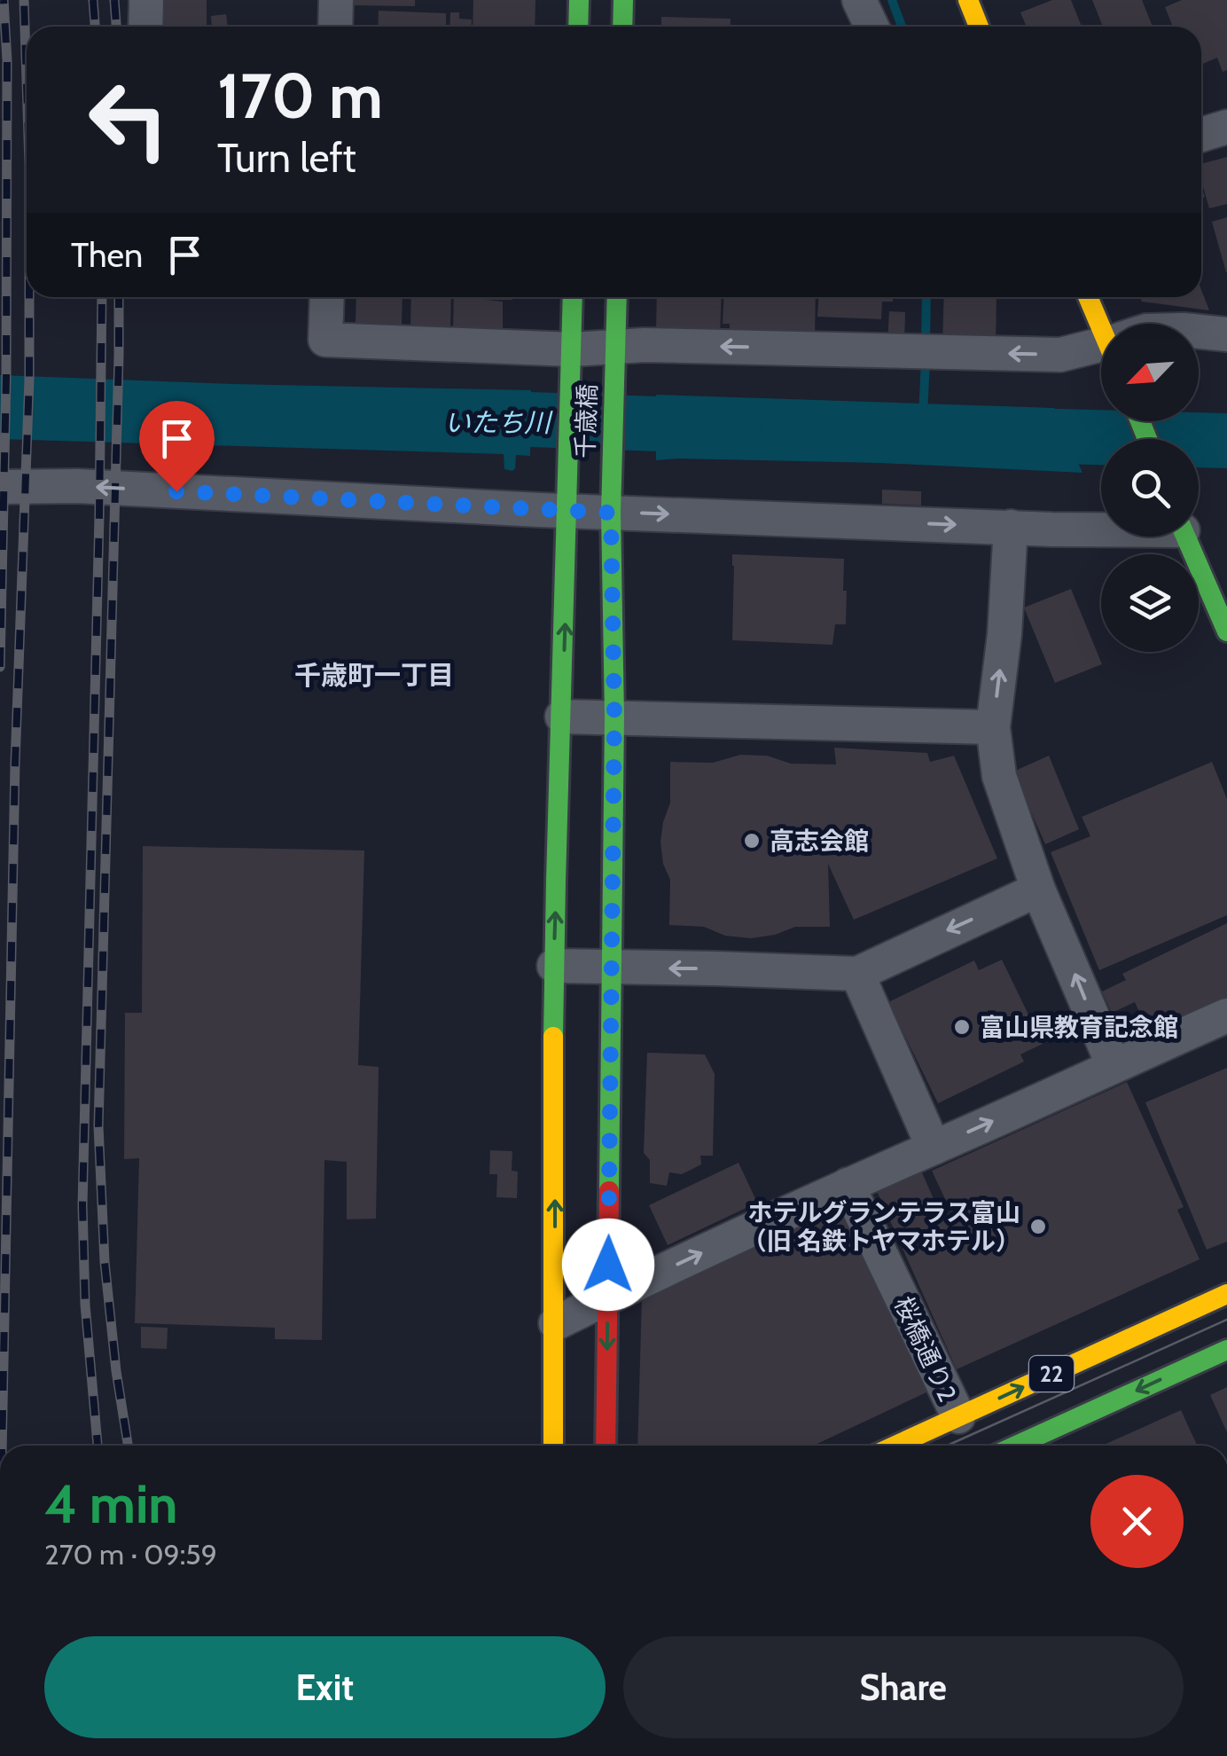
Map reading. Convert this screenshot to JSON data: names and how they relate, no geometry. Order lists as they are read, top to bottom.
{
  "streets": {
    "street": ["千歳橋", "桜橋通り2", "22"]
  },
  "crossings": [
    ["桜橋通り2", "22"]
  ],
  "districts": ["千歳町一丁目"],
  "water": ["いたち川"],
  "places": ["高志会館", "富山県教育記念館", "ホテルグランテラス富山 （旧 名鉄トヤマホテル）"],
  "north": "bottom left",
  "page": {
    "turn": ["170 m", "Turn left"],
    "then": "Then",
    "heading": ["4 min", "270 m · 09:59"],
    "buttons": ["Exit", "Share"]
  }
}
